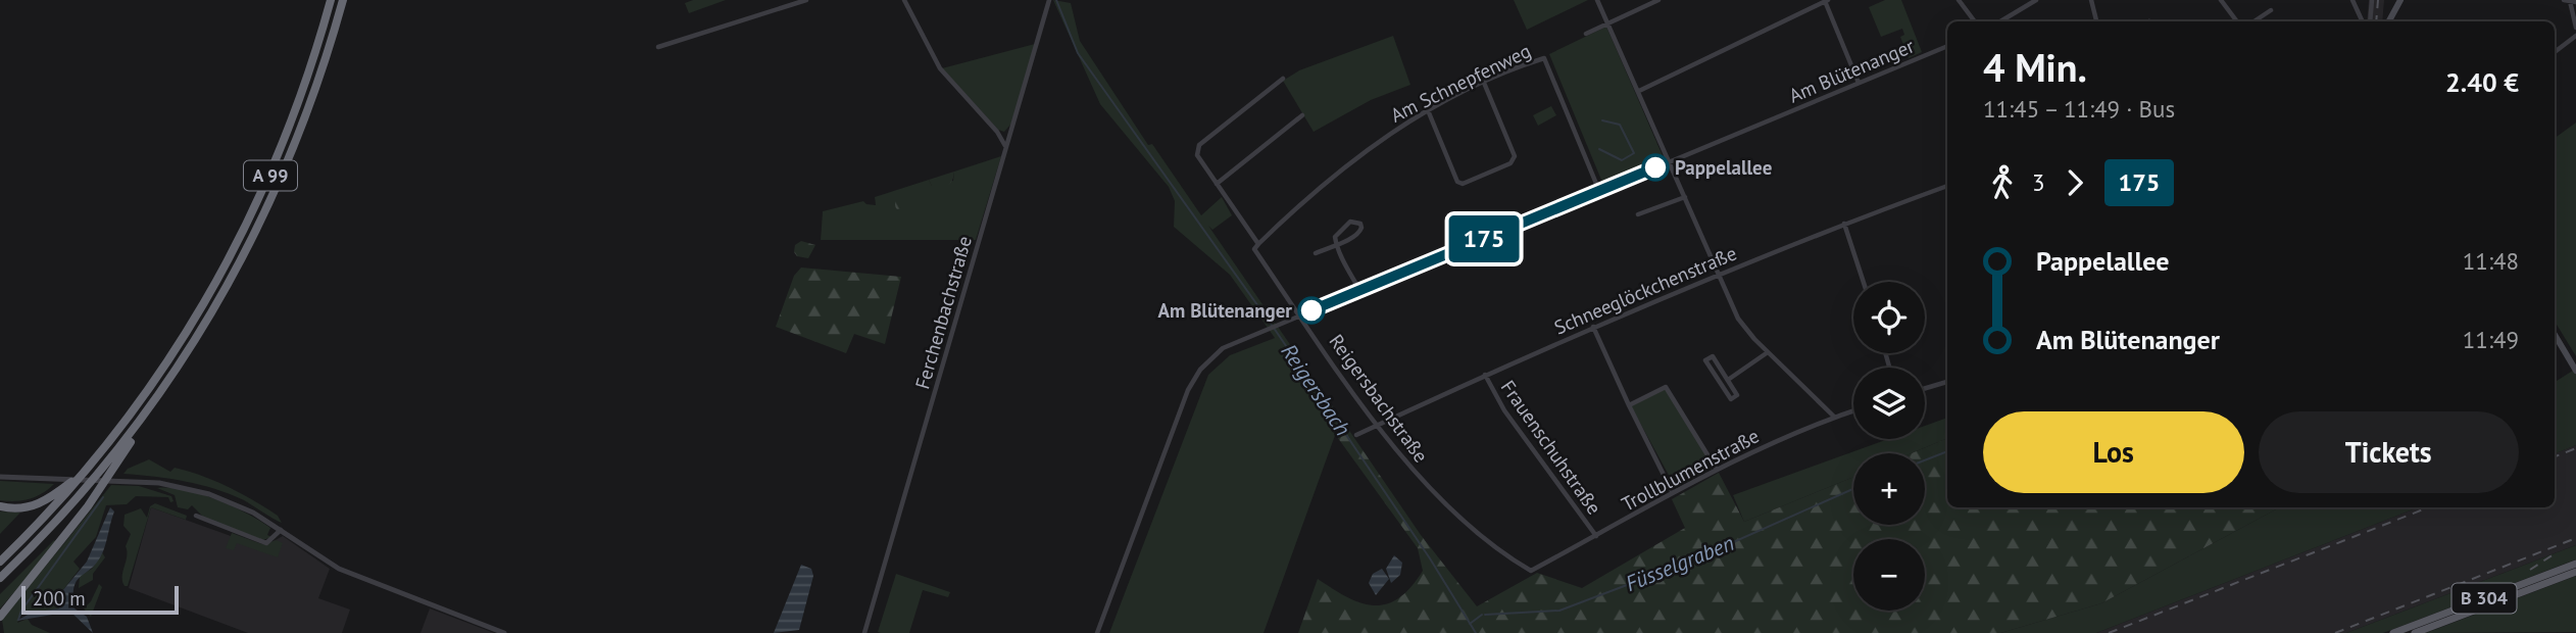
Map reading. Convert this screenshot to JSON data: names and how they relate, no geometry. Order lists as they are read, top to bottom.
{
  "streets": {
    "highway": ["A 99"],
    "main road": ["B 304"],
    "street": [
      "Am Blütenanger",
      "Am Schnepfenweg",
      "Schneeglöckchenstraße",
      "Ferchenbachstraße",
      "Reigersbachstraße",
      "Frauenschuhstraße",
      "Trollblumenstraße"
    ]
  },
  "crossings": [
    ["Am Blütenanger", "Am Schnepfenweg"],
    ["Am Blütenanger", "Reigersbachstraße"],
    ["Am Schnepfenweg", "Reigersbachstraße"],
    ["Schneeglöckchenstraße", "Reigersbachstraße"],
    ["Schneeglöckchenstraße", "Frauenschuhstraße"],
    ["Reigersbachstraße", "Trollblumenstraße"],
    ["Frauenschuhstraße", "Trollblumenstraße"]
  ],
  "water": ["Reigersbach", "Füsselgraben"],
  "places": ["Pappelallee", "Am Blütenanger"],
  "lines": ["bus line 175"],
  "scale_bar": "200 m",
  "page": {
    "on_map": "175",
    "heading": ["4 Min.", "11:45 – 11:49 · Bus", "2.40 €"],
    "legs": ["3", "175"],
    "list": [
      {
        "name": "Pappelallee",
        "value": "11:48"
      },
      {
        "name": "Am Blütenanger",
        "value": "11:49"
      }
    ],
    "map_buttons": ["+", "−"],
    "buttons": ["Los", "Tickets"],
    "scale": "200 m"
  }
}
